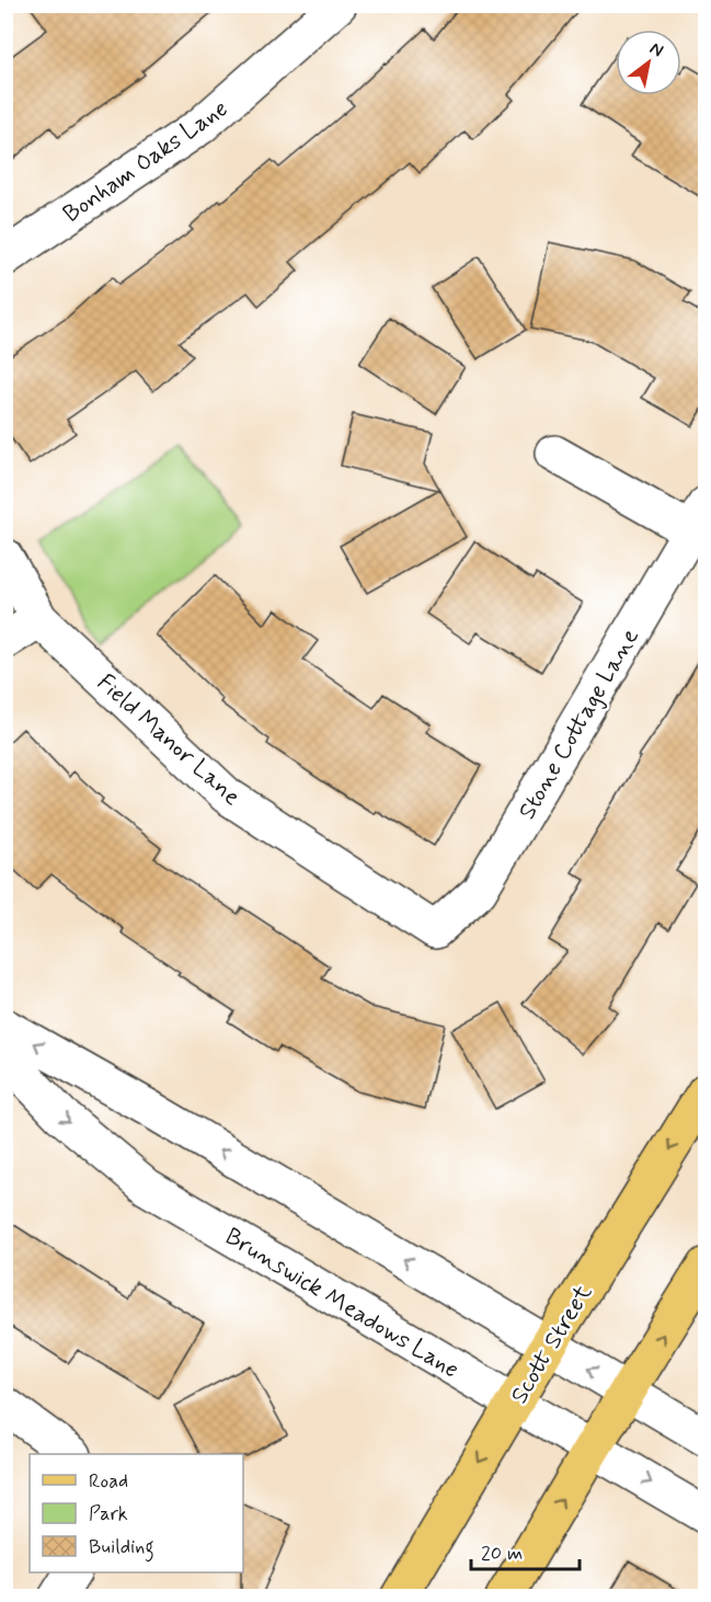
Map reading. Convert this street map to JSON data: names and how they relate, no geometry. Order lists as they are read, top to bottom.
{
  "streets": {
    "main road": ["Scott Street"],
    "street": [
      "Bonham Oaks Lane",
      "Stone Cottage Lane",
      "Field Manor Lane",
      "Brunswick Meadows Lane"
    ]
  },
  "crossings": [
    ["Stone Cottage Lane", "Field Manor Lane"],
    ["Brunswick Meadows Lane", "Scott Street"]
  ],
  "legend": ["Road", "Park", "Building"],
  "scale_bar": "20 m",
  "north": "top right"
}
